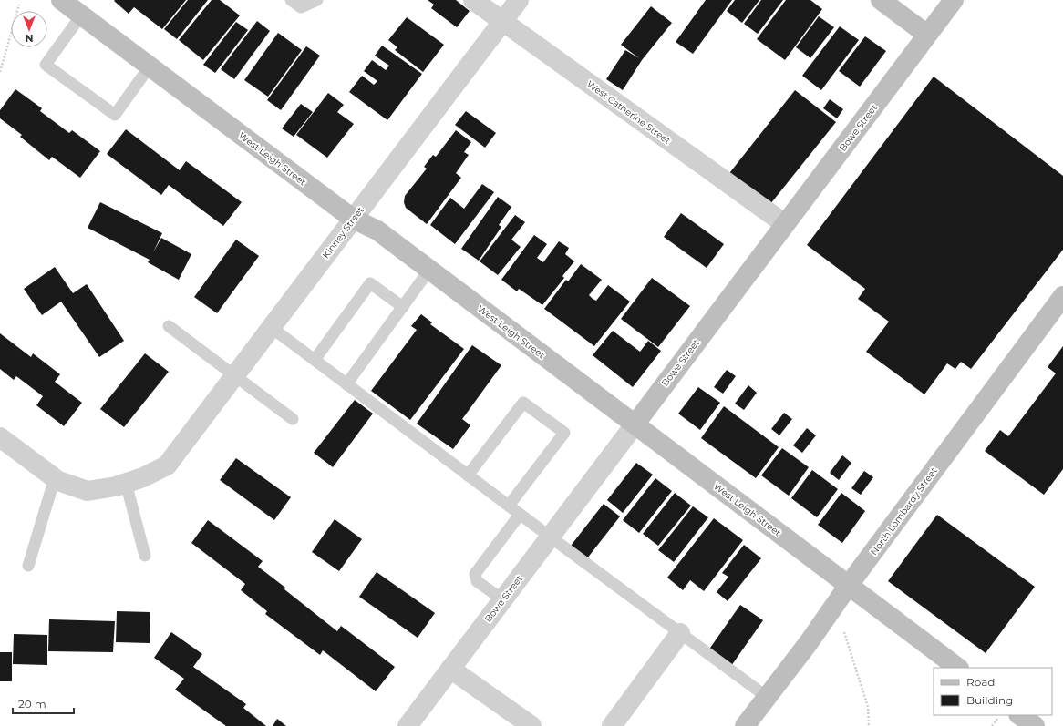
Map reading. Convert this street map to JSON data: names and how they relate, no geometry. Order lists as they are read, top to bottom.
{
  "streets": {
    "street": [
      "West Catherine Street",
      "Bowe Street",
      "West Leigh Street",
      "Kinney Street",
      "North Lombardy Street"
    ]
  },
  "crossings": [
    ["West Catherine Street", "Bowe Street"],
    ["West Catherine Street", "Kinney Street"],
    ["Bowe Street", "West Leigh Street"],
    ["West Leigh Street", "Kinney Street"],
    ["West Leigh Street", "North Lombardy Street"]
  ],
  "legend": ["Road", "Building"],
  "scale_bar": "20 m",
  "north": "bottom"
}
